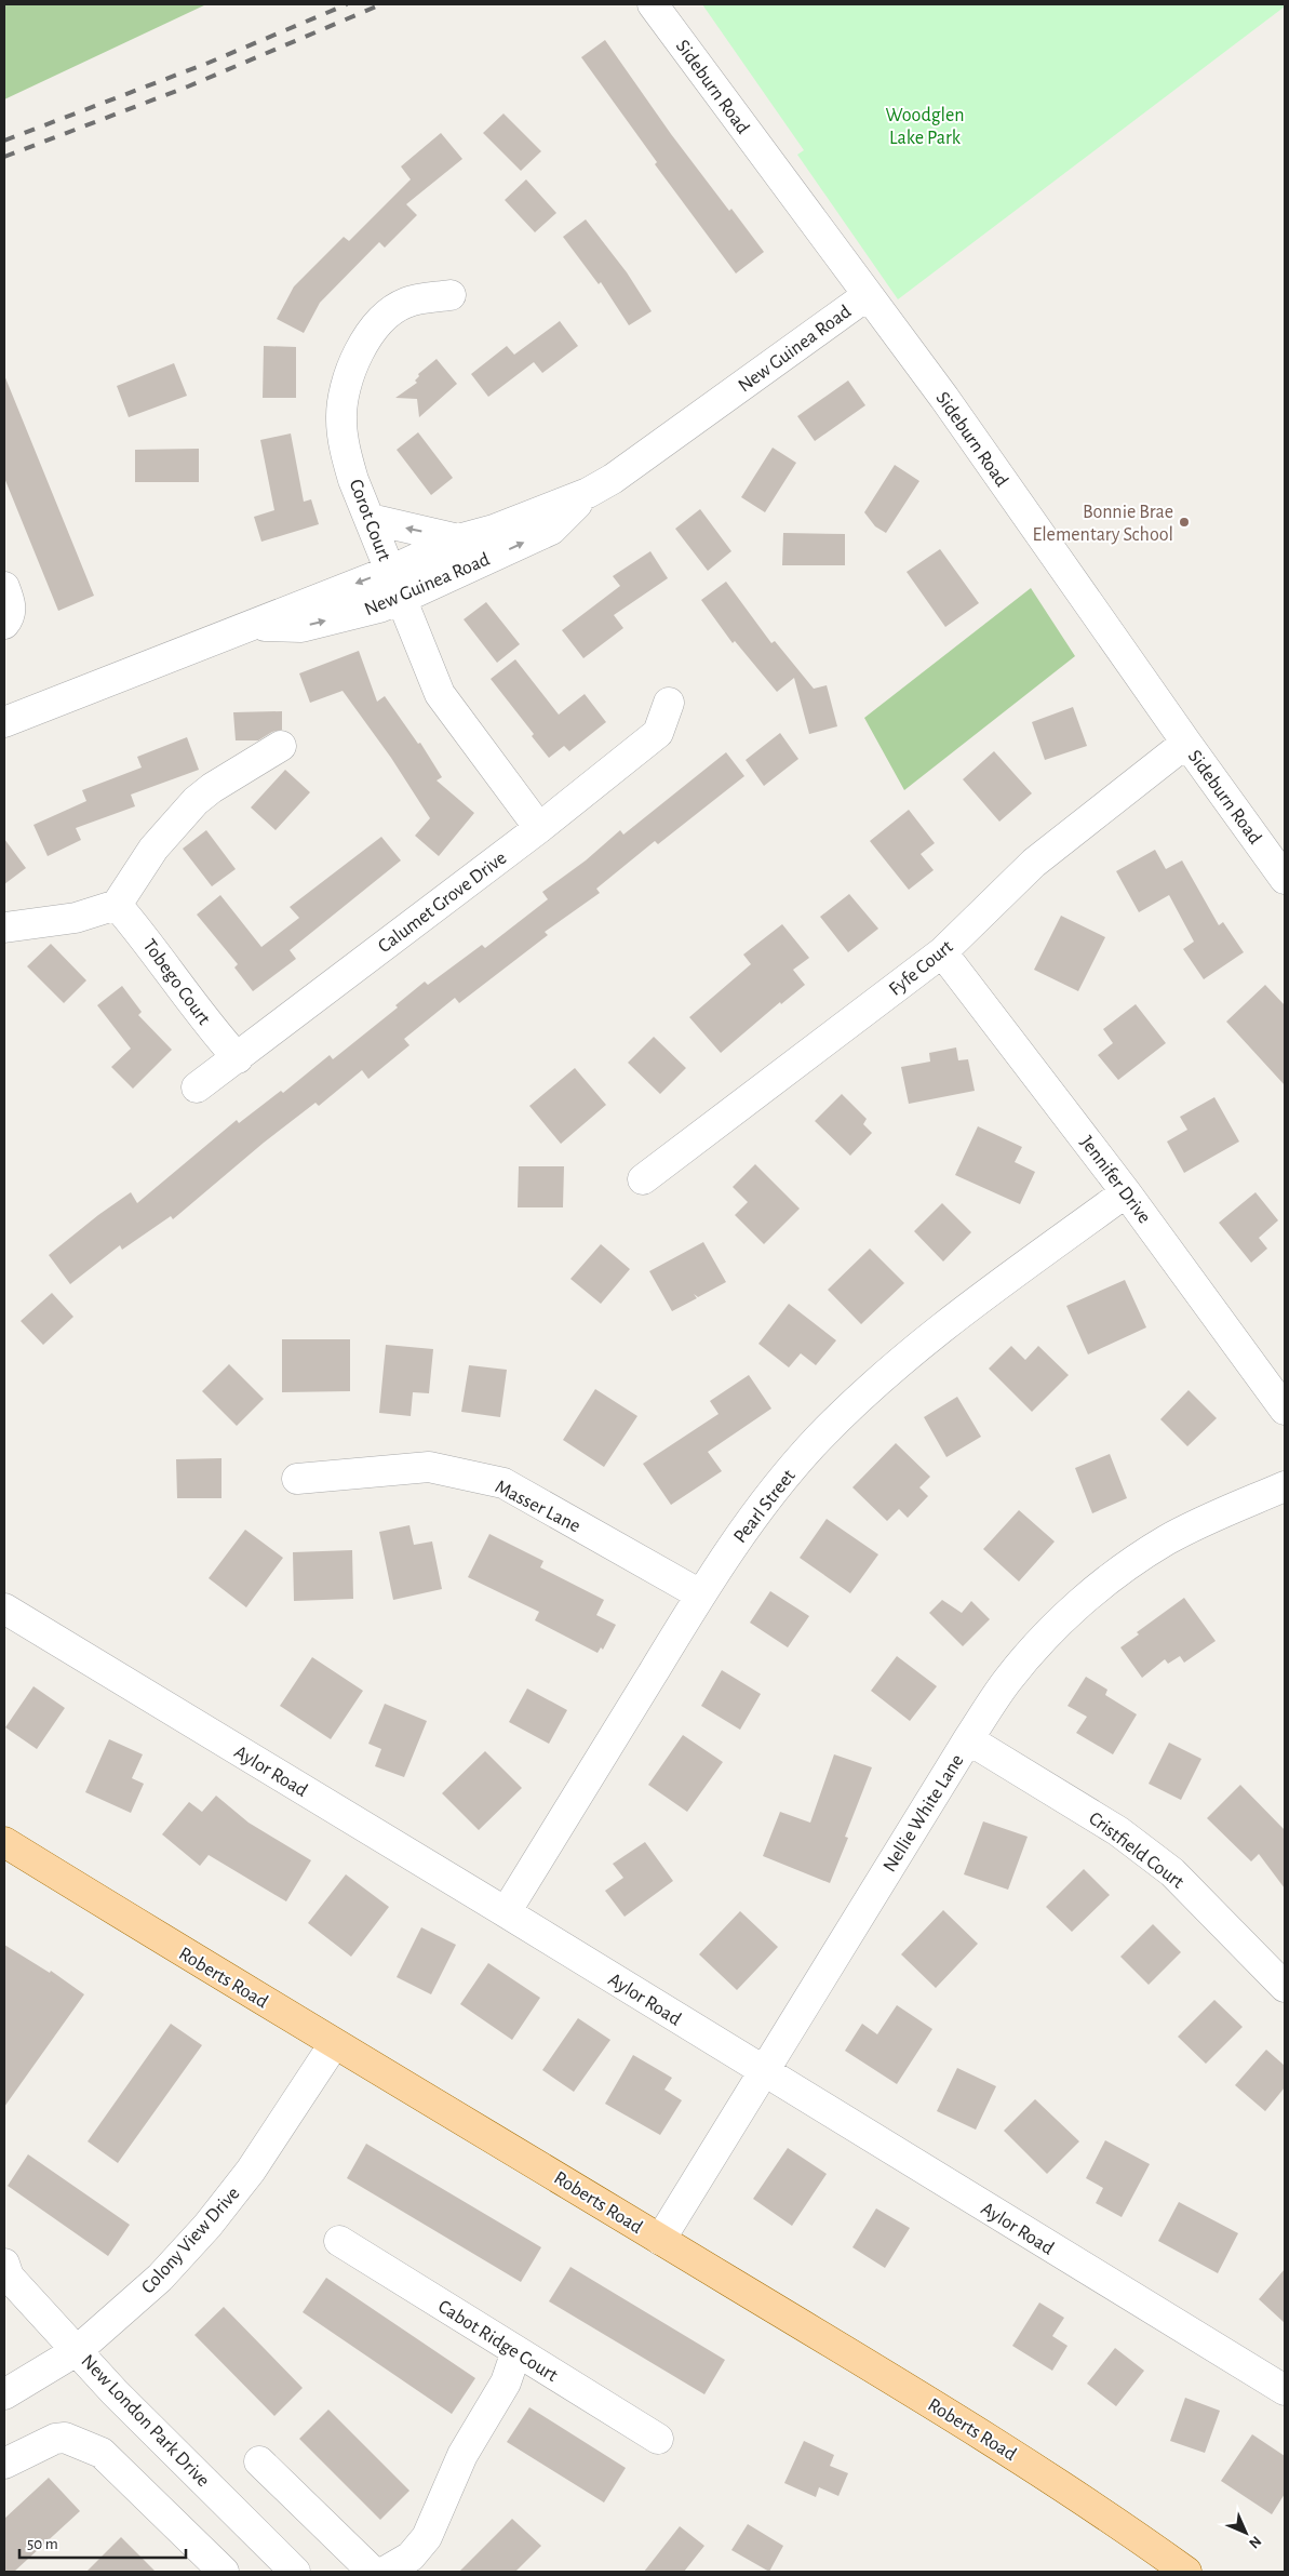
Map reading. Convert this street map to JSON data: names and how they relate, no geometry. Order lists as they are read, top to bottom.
{
  "streets": {
    "main road": ["Roberts Road"],
    "street": [
      "Sideburn Road",
      "New Guinea Road",
      "Corot Court",
      "Calumet Grove Drive",
      "Fyfe Court",
      "Tobego Court",
      "Jennifer Drive",
      "Masser Lane",
      "Pearl Street",
      "Aylor Road",
      "Nellie White Lane",
      "Cristfield Court",
      "Colony View Drive",
      "Cabot Ridge Court",
      "New London Park Drive"
    ]
  },
  "crossings": [
    ["Sideburn Road", "New Guinea Road"],
    ["Sideburn Road", "Fyfe Court"],
    ["New Guinea Road", "Corot Court"],
    ["Corot Court", "Calumet Grove Drive"],
    ["Calumet Grove Drive", "Tobego Court"],
    ["Fyfe Court", "Jennifer Drive"],
    ["Jennifer Drive", "Pearl Street"],
    ["Masser Lane", "Pearl Street"],
    ["Pearl Street", "Aylor Road"],
    ["Aylor Road", "Nellie White Lane"],
    ["Nellie White Lane", "Cristfield Court"],
    ["Nellie White Lane", "Roberts Road"],
    ["Roberts Road", "Colony View Drive"],
    ["Colony View Drive", "New London Park Drive"]
  ],
  "parks": ["Woodglen Lake Park"],
  "places": ["Bonnie Brae Elementary School"],
  "scale_bar": "50 m",
  "north": "bottom right"
}
